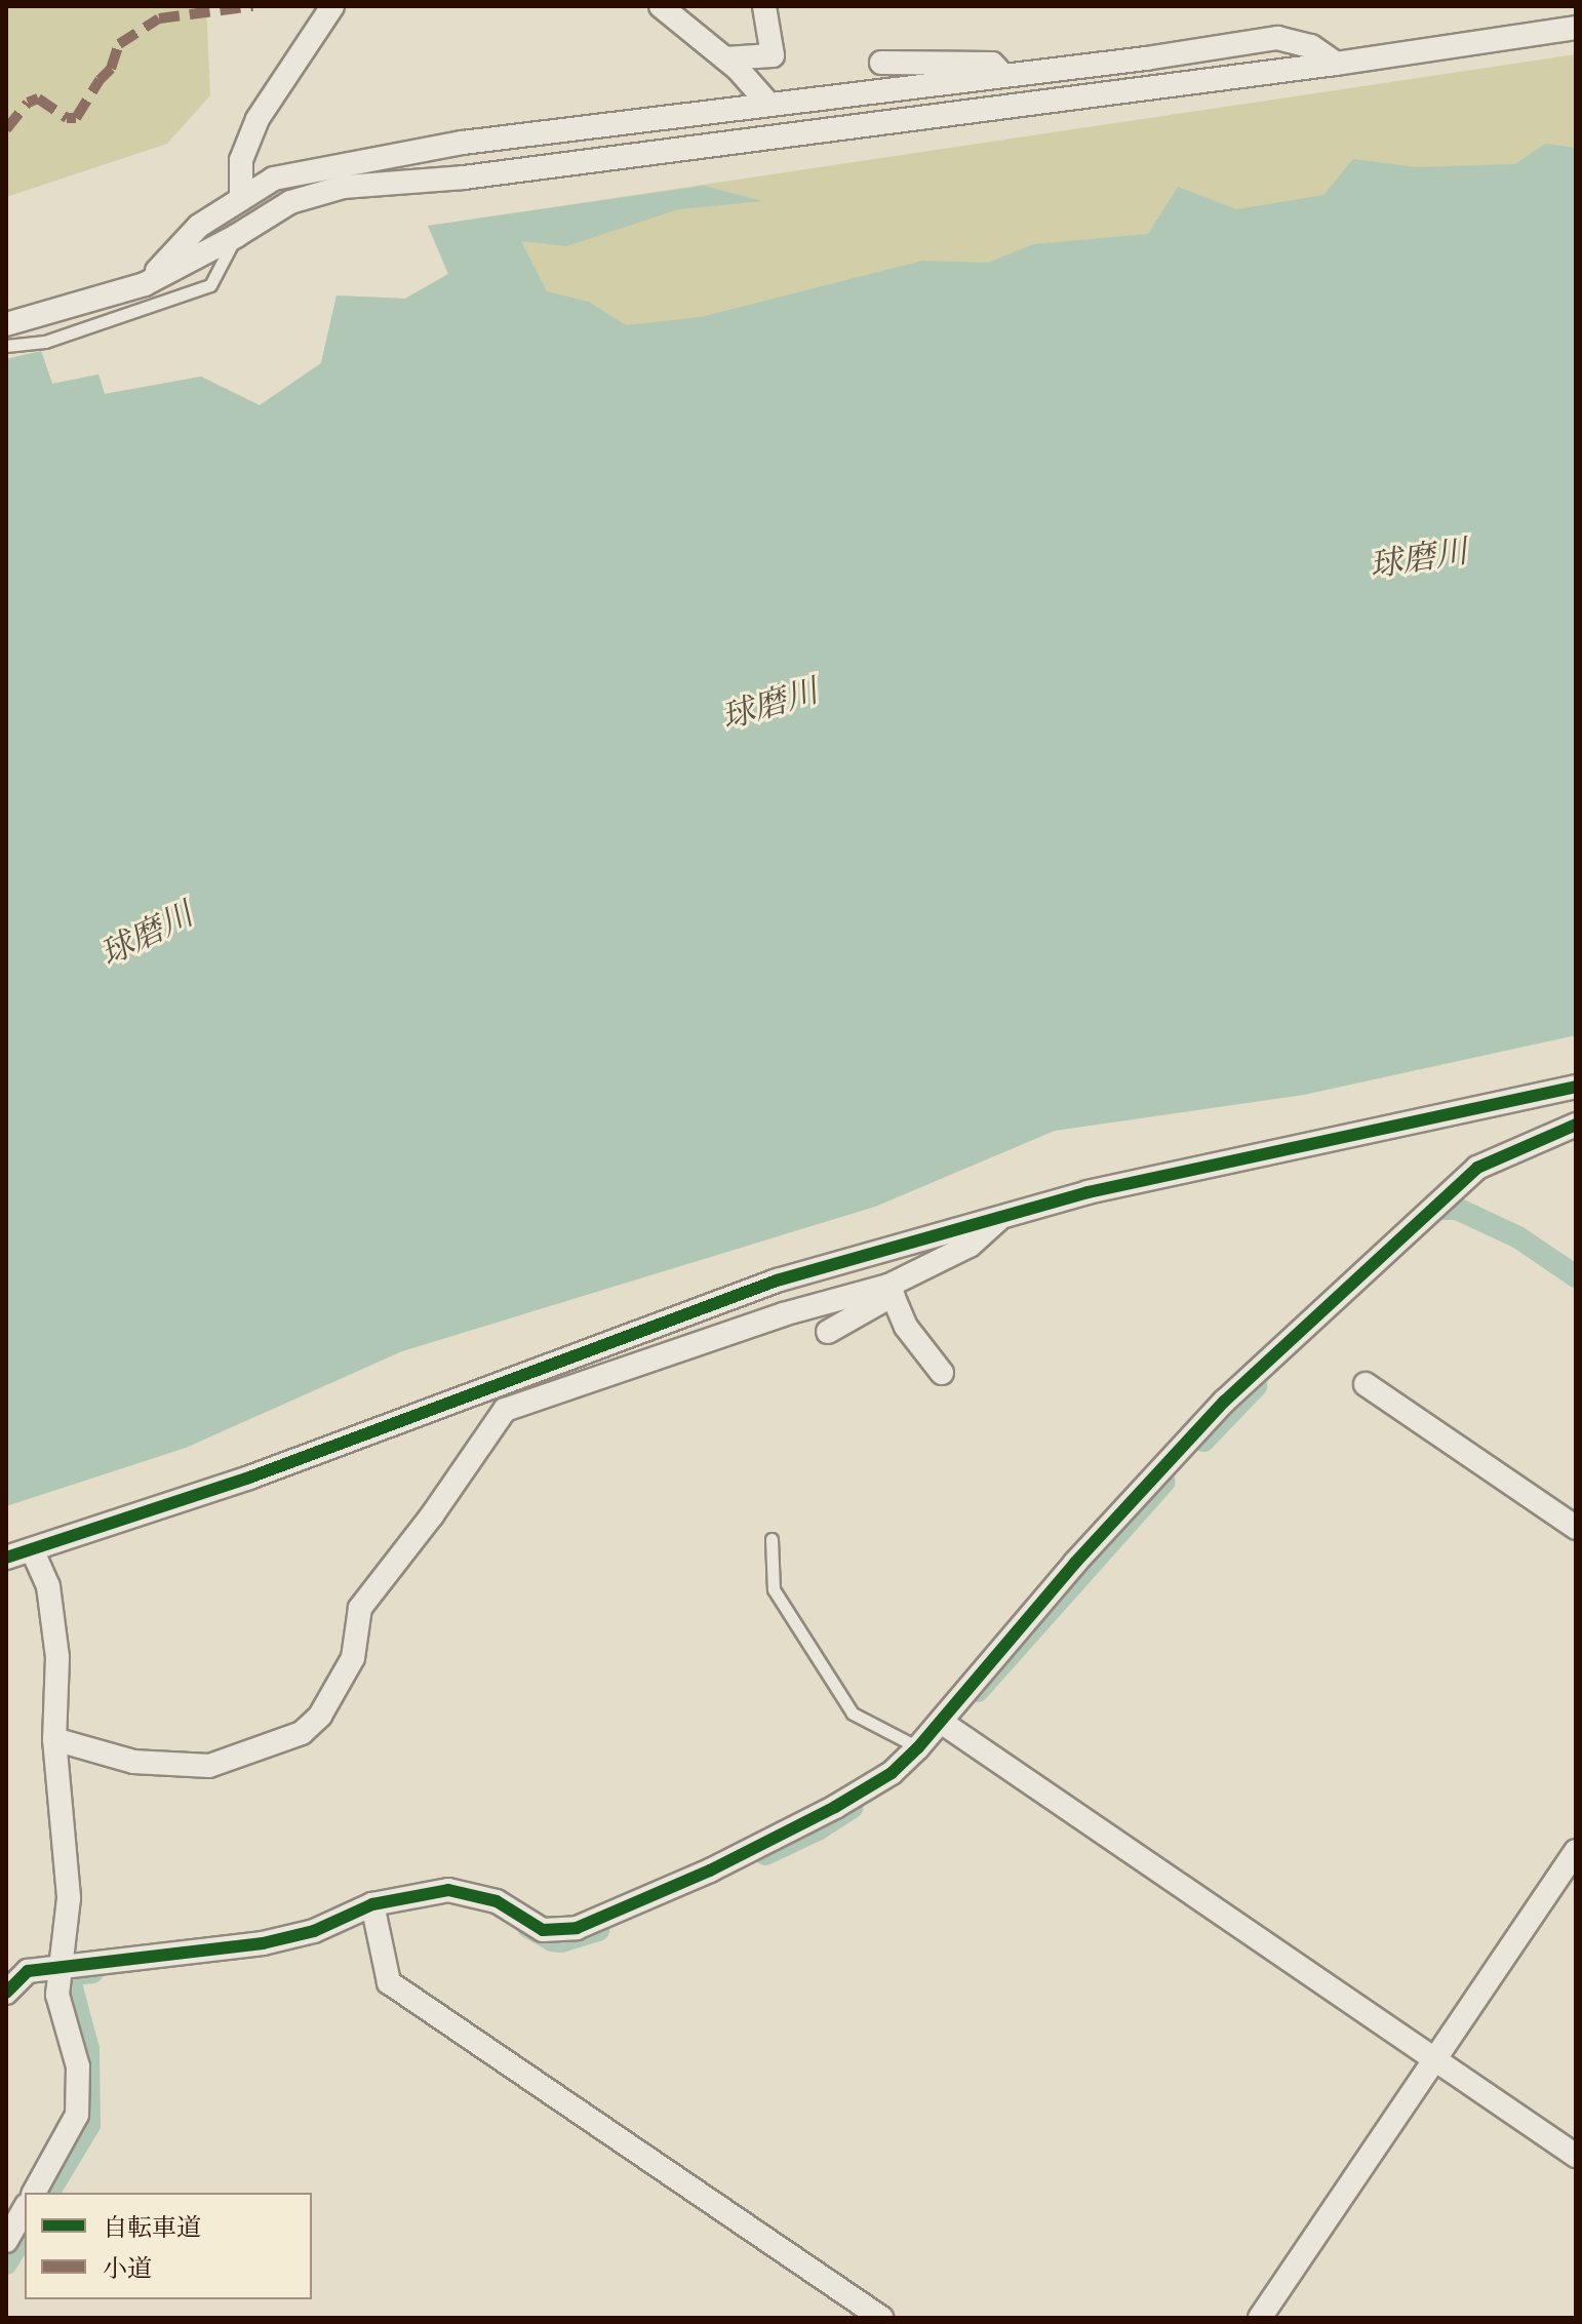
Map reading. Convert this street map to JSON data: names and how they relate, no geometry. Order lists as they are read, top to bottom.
{
  "water": ["球磨川"],
  "legend": ["自転車道", "小道"]
}
